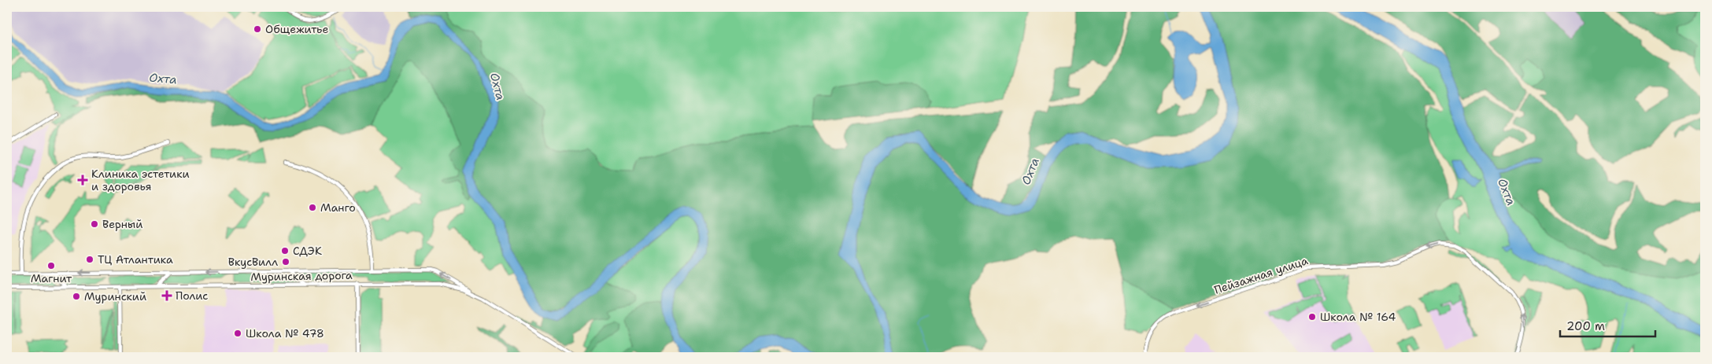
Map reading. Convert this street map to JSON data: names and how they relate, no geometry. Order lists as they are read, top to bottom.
{
  "streets": {
    "street": ["Пейзажная улица", "Муринская дорога"]
  },
  "water": ["Охта"],
  "places": {
    "other": [
      "Общежитье",
      "Манго",
      "Верный",
      "СДЭК",
      "ТЦ Атлантика",
      "ВкусВилл",
      "Магнит",
      "Муринский",
      "Школа № 164",
      "Школа № 478"
    ],
    "health": ["Клиника эстетики и здоровья", "Полис"]
  },
  "scale_bar": "200 m"
}
